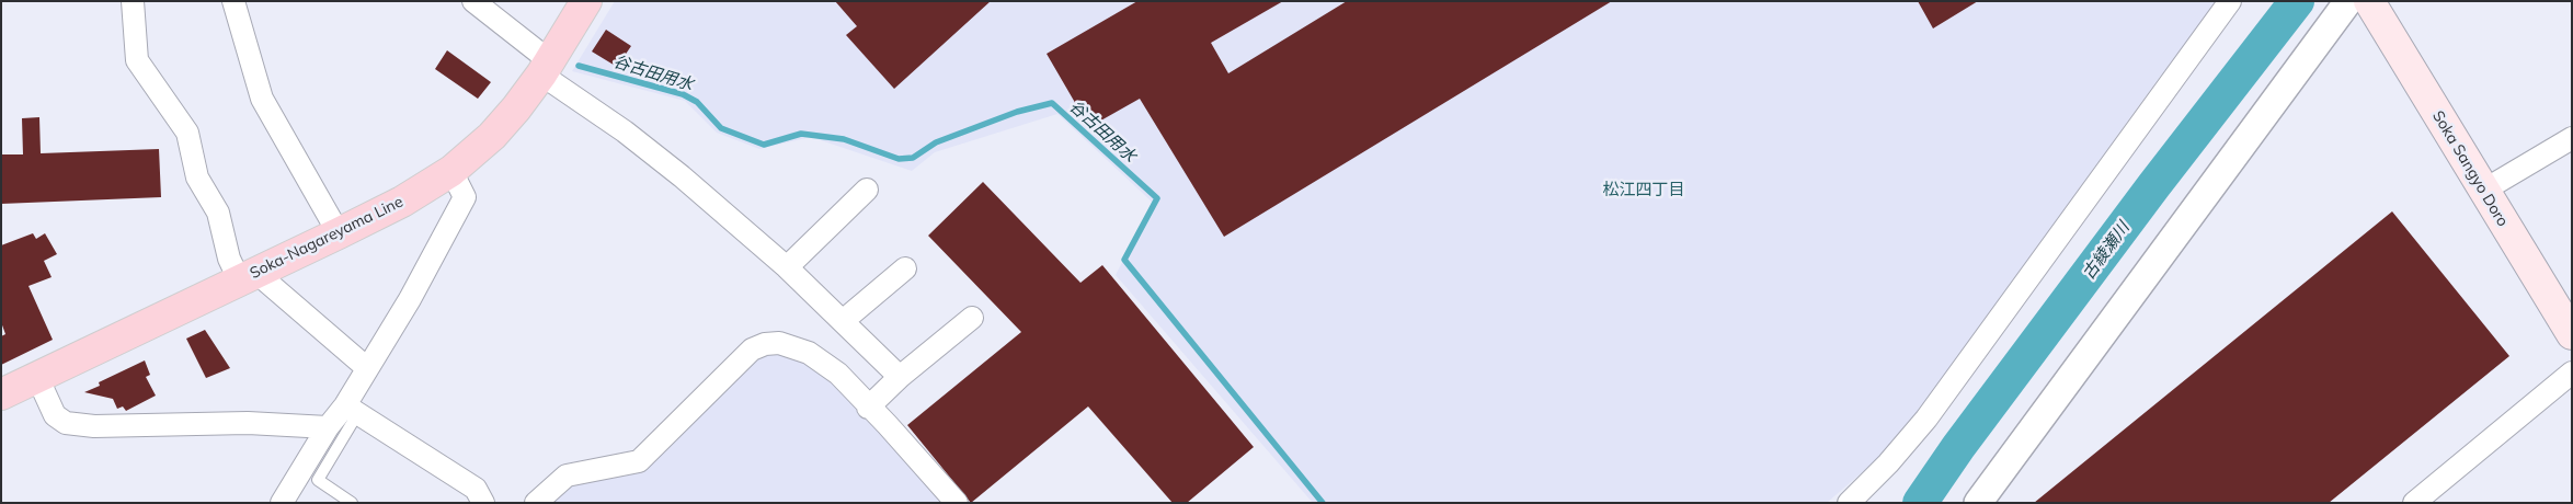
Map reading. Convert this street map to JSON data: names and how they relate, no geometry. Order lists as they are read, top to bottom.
{
  "streets": {
    "main road": ["Soka Sangyo Doro", "Soka-Nagareyama Line"]
  },
  "districts": ["松江四丁目"],
  "water": ["谷古田用水", "古綾瀬川"]
}
